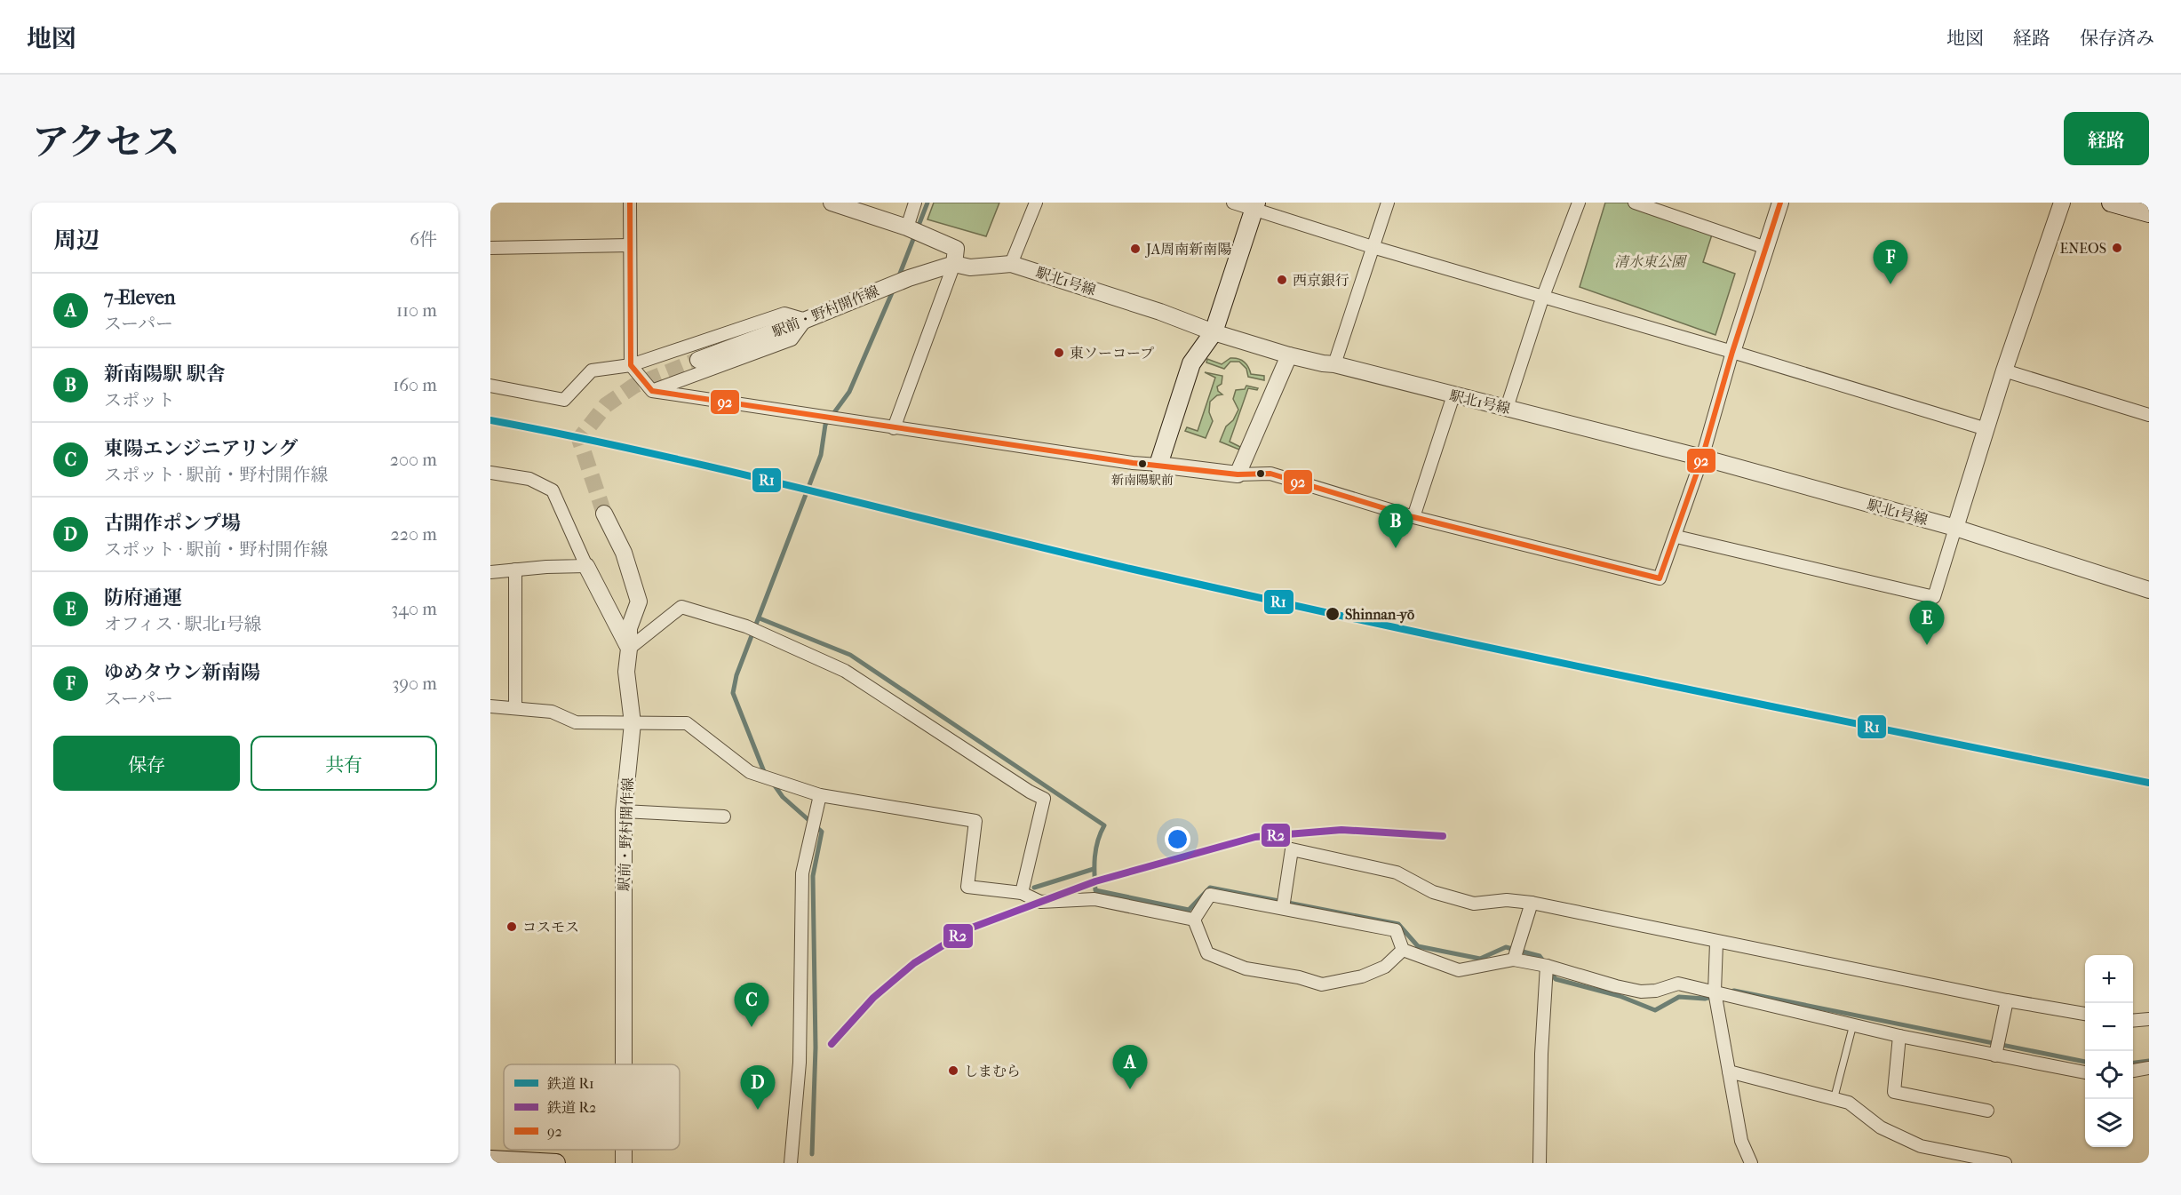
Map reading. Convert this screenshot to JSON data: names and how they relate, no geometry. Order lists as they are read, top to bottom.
{
  "streets": {
    "street": ["駅北1号線", "駅前・野村開作線"]
  },
  "crossings": [
    ["駅北1号線", "駅前・野村開作線"]
  ],
  "parks": ["清水東公園"],
  "places": [
    "ENEOS",
    "JA周南新南陽",
    "西京銀行",
    "東ソーコープ",
    "新南陽駅前",
    "Shinnan-yō",
    "コスモス",
    "しまむら"
  ],
  "lines": ["transit line 92", "rail line R1", "rail line R2"],
  "legend": ["鉄道 R1", "鉄道 R2", "92"],
  "page": {
    "header": "地図",
    "nav": ["地図", "経路", "保存済み"],
    "title": "アクセス",
    "buttons": [
      "経路",
      ["保存", "共有"]
    ],
    "heading": ["周辺", "6件"],
    "pins": [
      "F",
      "B",
      "E",
      "C",
      "A",
      "D"
    ],
    "list": [
      {
        "mark": "A",
        "name": "7-Eleven",
        "note": "スーパー",
        "value": "110 m"
      },
      {
        "mark": "B",
        "name": "新南陽駅 駅舎",
        "note": "スポット",
        "value": "160 m"
      },
      {
        "mark": "C",
        "name": "東陽エンジニアリング",
        "note": "スポット · 駅前・野村開作線",
        "value": "200 m"
      },
      {
        "mark": "D",
        "name": "古開作ポンプ場",
        "note": "スポット · 駅前・野村開作線",
        "value": "220 m"
      },
      {
        "mark": "E",
        "name": "防府通運",
        "note": "オフィス · 駅北1号線",
        "value": "340 m"
      },
      {
        "mark": "F",
        "name": "ゆめタウン新南陽",
        "note": "スーパー",
        "value": "390 m"
      }
    ],
    "map_buttons": ["+", "−"]
  }
}
